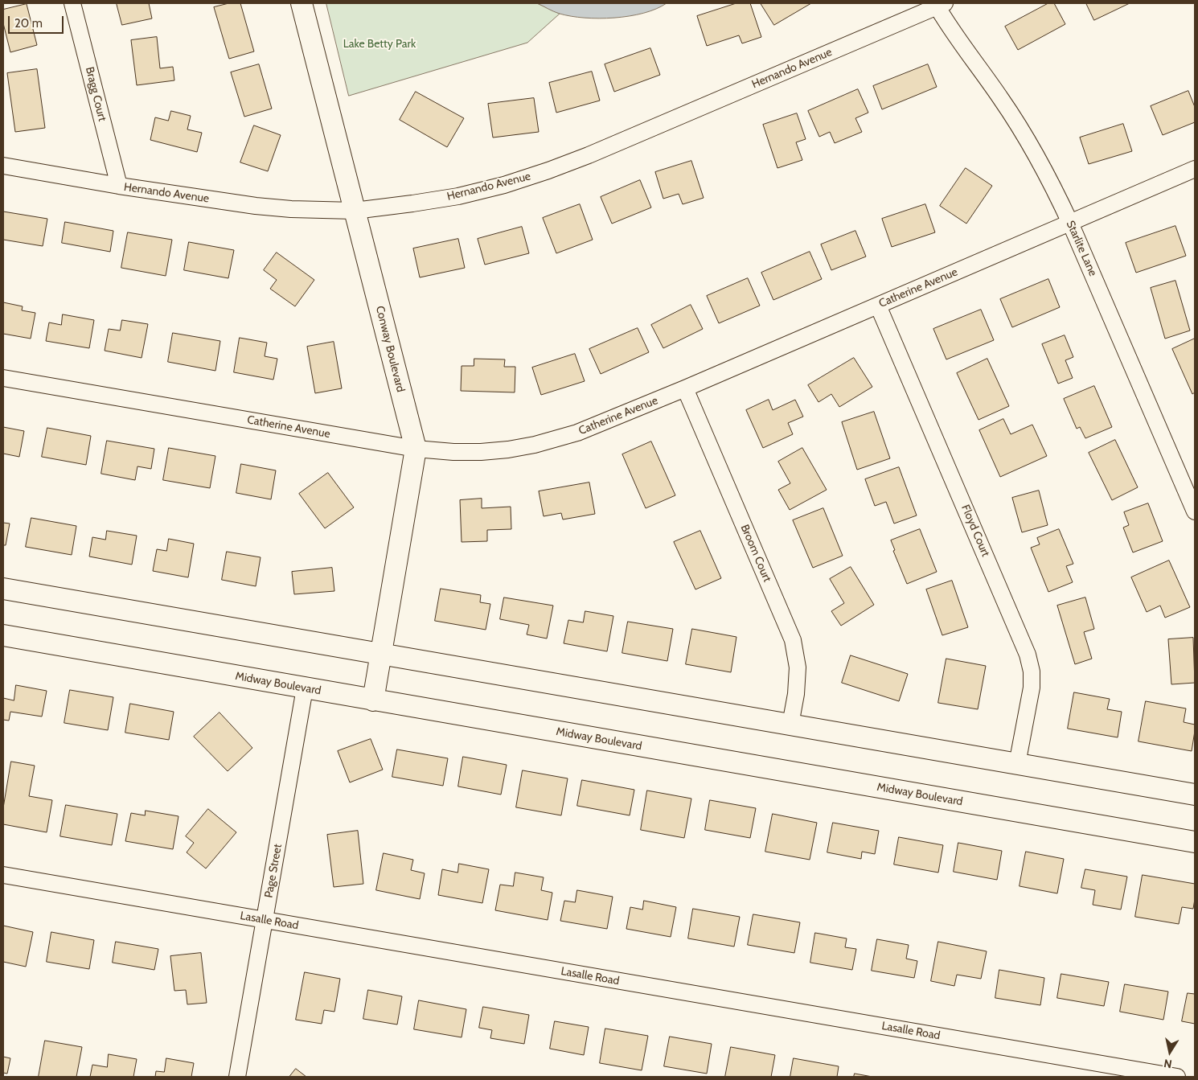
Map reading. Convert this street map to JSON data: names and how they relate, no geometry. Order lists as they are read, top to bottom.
{
  "streets": {
    "street": [
      "Hernando Avenue",
      "Bragg Court",
      "Starlite Lane",
      "Catherine Avenue",
      "Conway Boulevard",
      "Floyd Court",
      "Broom Court",
      "Midway Boulevard",
      "Page Street",
      "Lasalle Road"
    ]
  },
  "crossings": [
    ["Hernando Avenue", "Bragg Court"],
    ["Hernando Avenue", "Starlite Lane"],
    ["Hernando Avenue", "Conway Boulevard"],
    ["Starlite Lane", "Catherine Avenue"],
    ["Catherine Avenue", "Conway Boulevard"],
    ["Catherine Avenue", "Floyd Court"],
    ["Catherine Avenue", "Broom Court"],
    ["Conway Boulevard", "Midway Boulevard"],
    ["Midway Boulevard", "Page Street"],
    ["Page Street", "Lasalle Road"]
  ],
  "parks": ["Lake Betty Park"],
  "scale_bar": "20 m",
  "north": "bottom"
}
